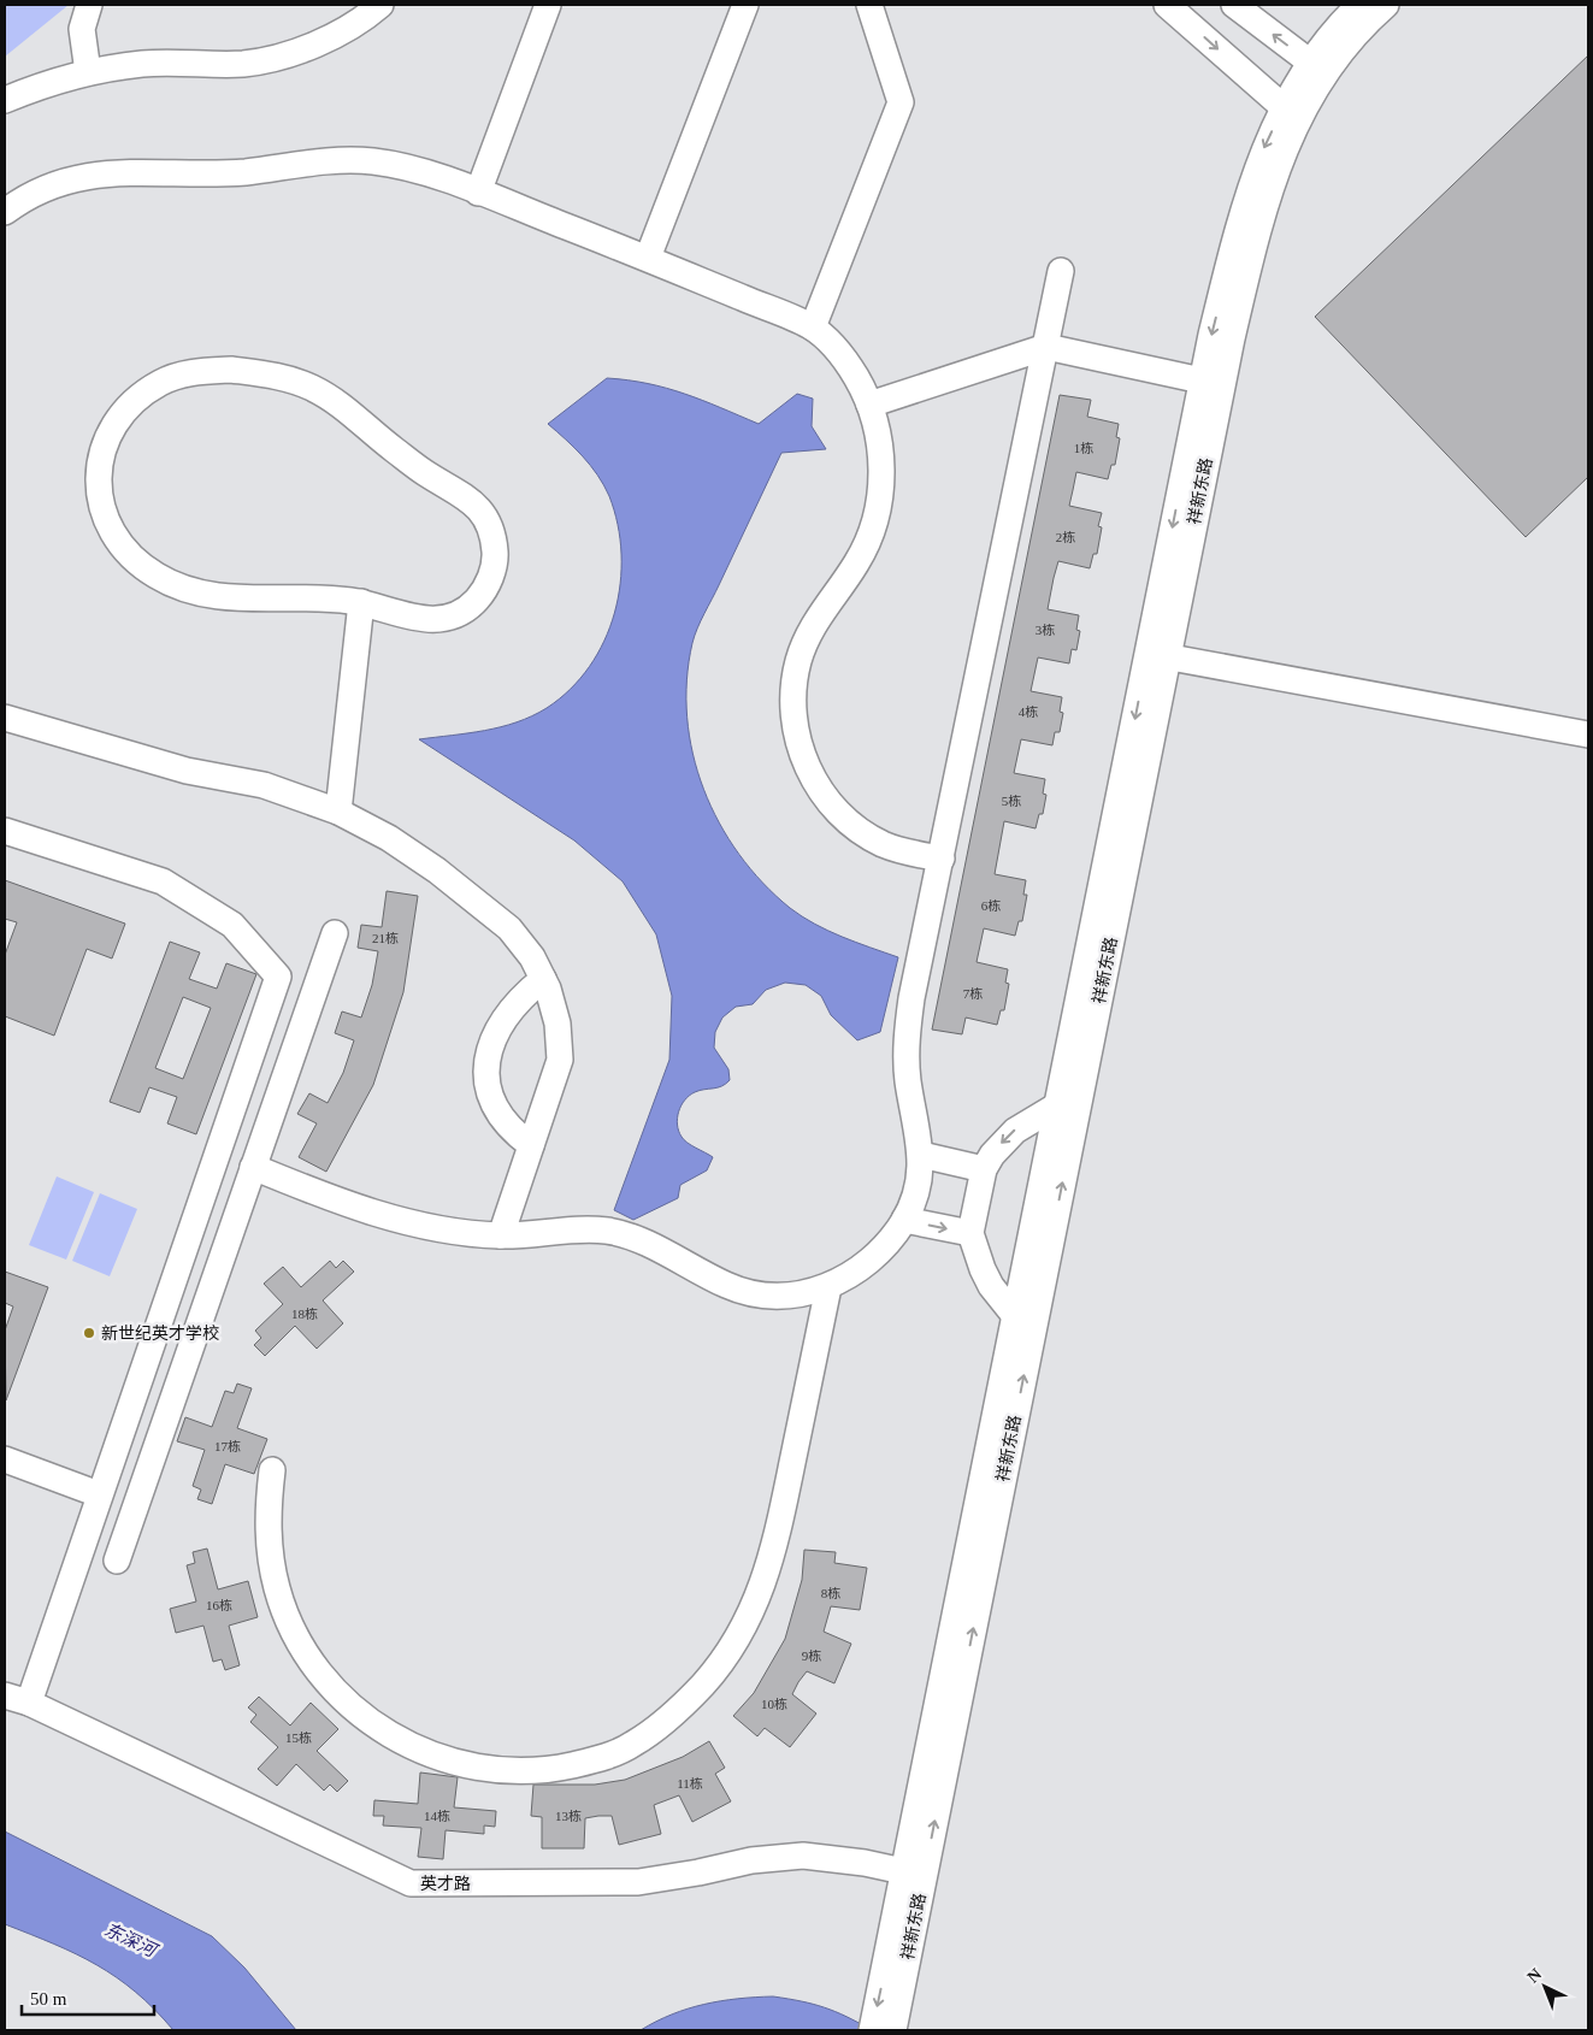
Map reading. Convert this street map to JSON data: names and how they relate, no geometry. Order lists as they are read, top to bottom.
{
  "streets": {
    "street": ["祥新东路", "英才路"]
  },
  "crossings": [
    ["祥新东路", "英才路"]
  ],
  "water": ["东深河"],
  "places": ["新世纪英才学校"],
  "house_numbers": [
    "1栋",
    "2栋",
    "3栋",
    "4栋",
    "5栋",
    "6栋",
    "21栋",
    "7栋",
    "18栋",
    "17栋",
    "8栋",
    "16栋",
    "9栋",
    "10栋",
    "15栋",
    "11栋",
    "14栋",
    "13栋"
  ],
  "scale_bar": "50 m",
  "north": "top left"
}
